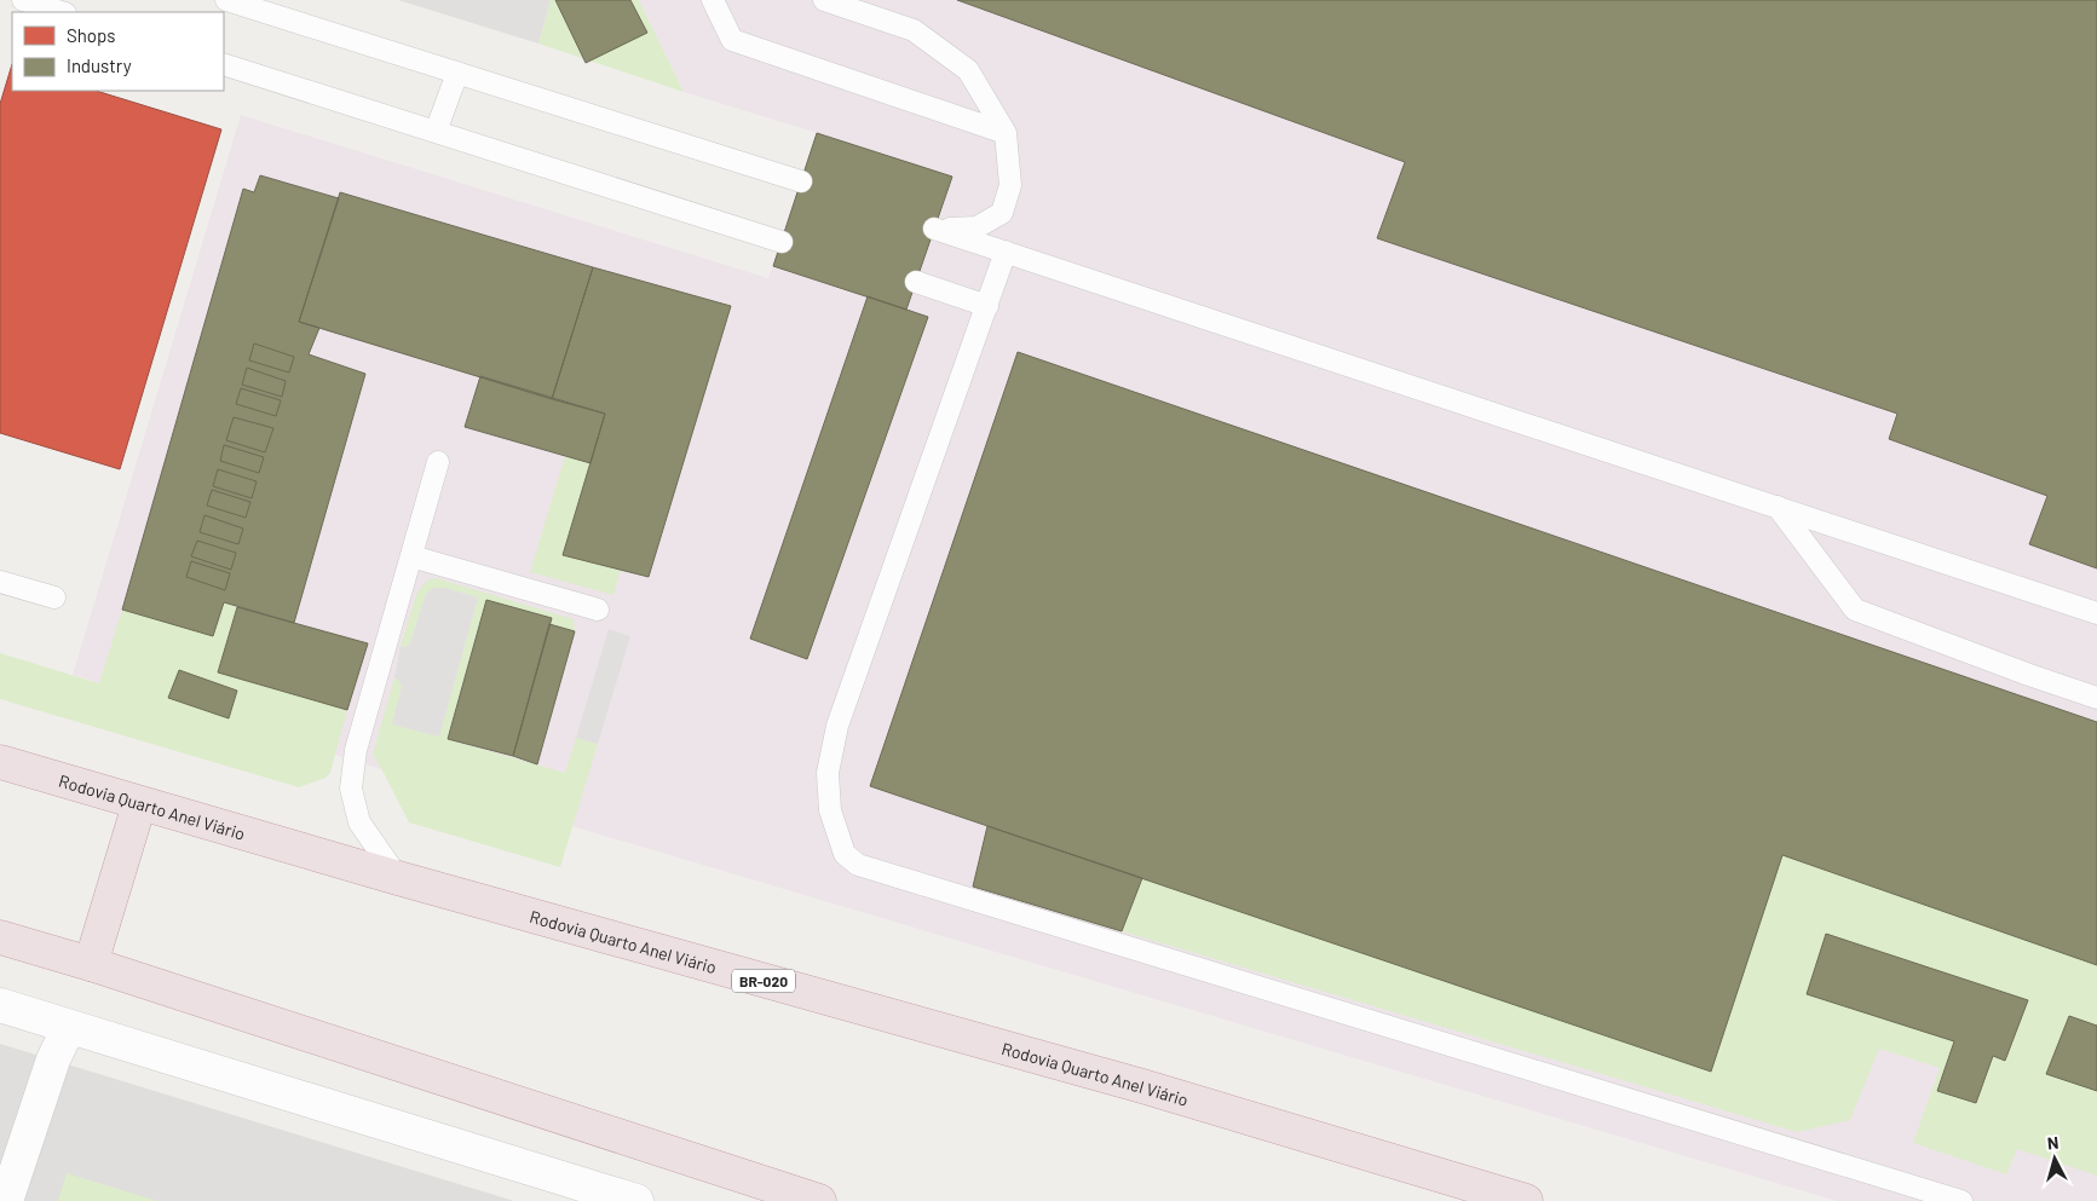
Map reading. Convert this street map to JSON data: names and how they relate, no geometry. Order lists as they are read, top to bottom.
{
  "streets": {
    "highway": ["Rodovia Quarto Anel Viário", "BR-020"]
  },
  "legend": ["Shops", "Industry"],
  "north": "top"
}
